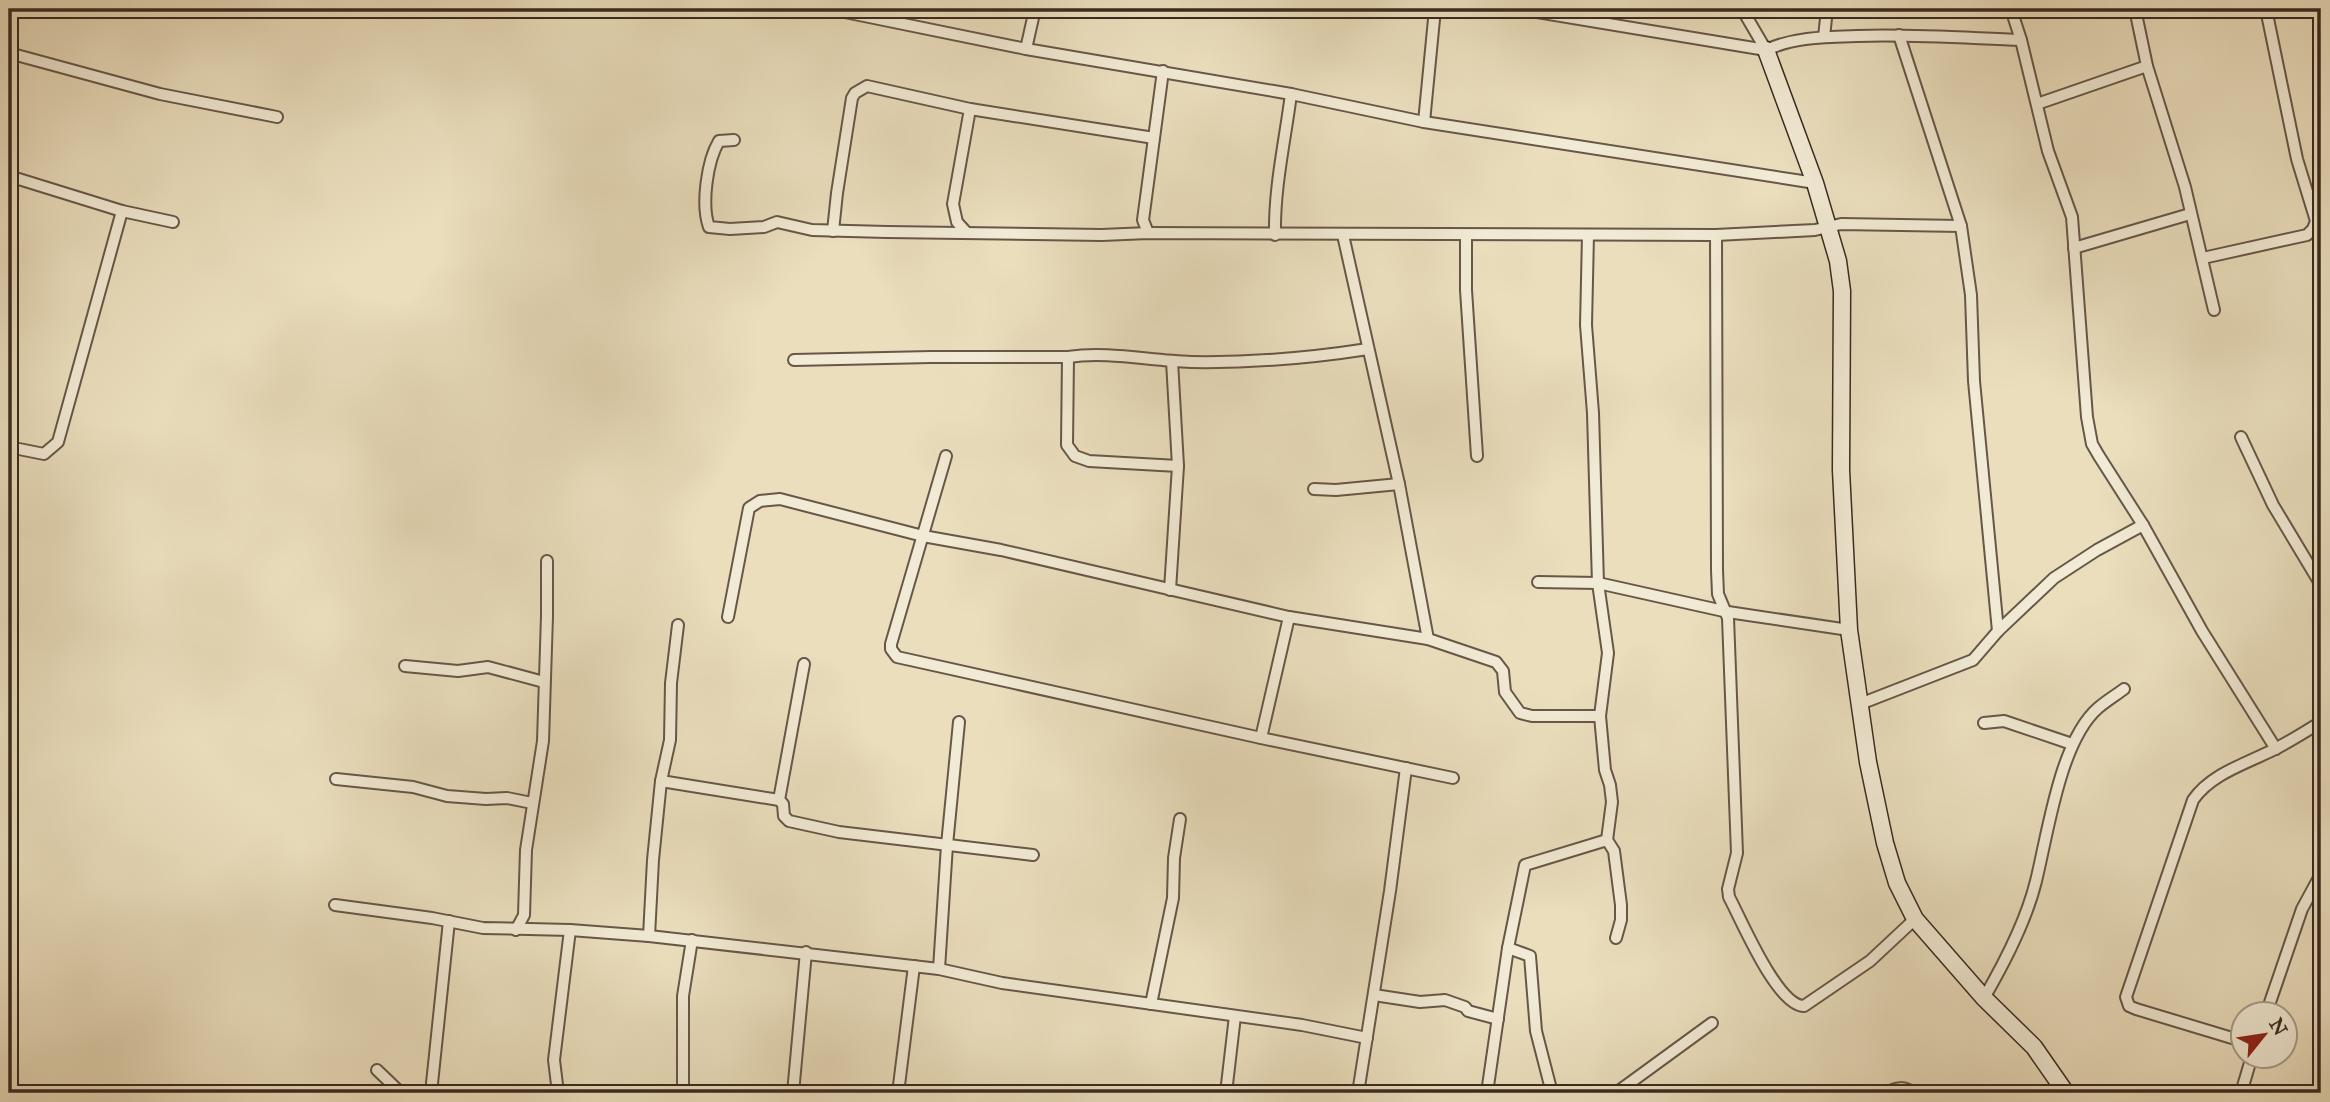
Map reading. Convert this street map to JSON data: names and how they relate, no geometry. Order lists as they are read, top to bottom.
{
  "north": "top right"
}
